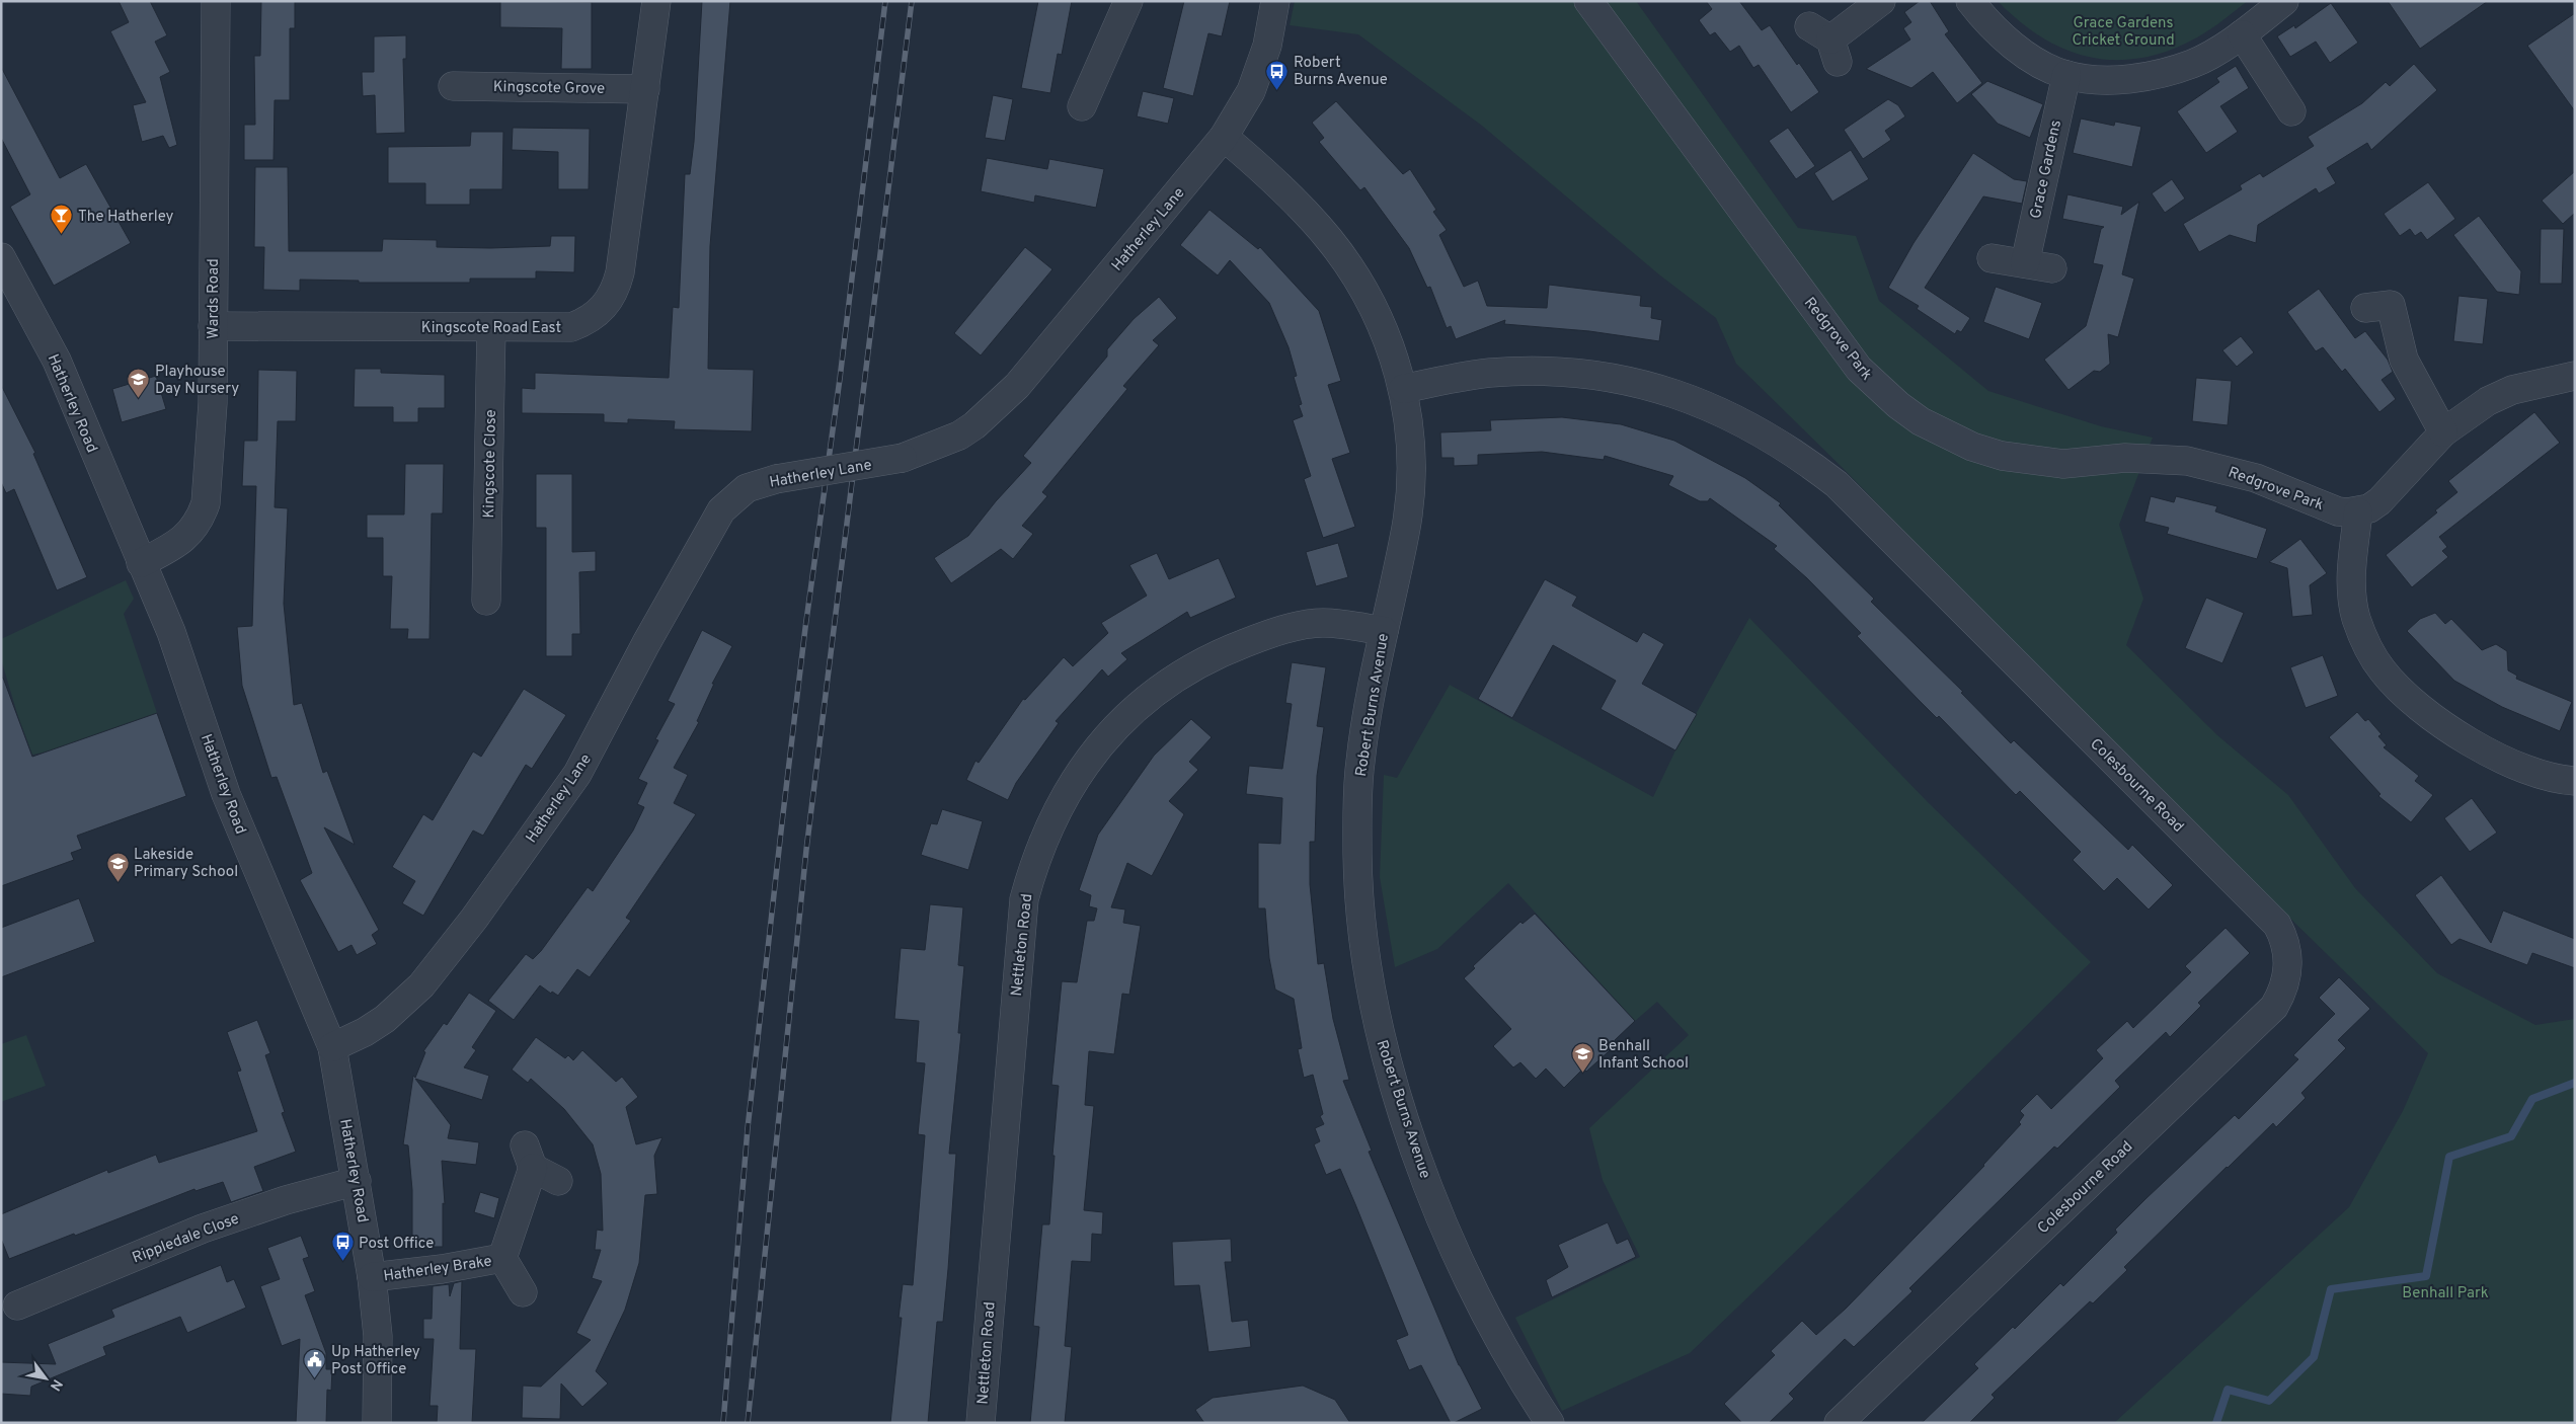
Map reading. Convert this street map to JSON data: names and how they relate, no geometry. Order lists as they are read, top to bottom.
{
  "streets": {
    "street": [
      "Kingscote Grove",
      "Grace Gardens",
      "Hatherley Lane",
      "Wards Road",
      "Kingscote Road East",
      "Redgrove Park",
      "Hatherley Road",
      "Kingscote Close",
      "Robert Burns Avenue",
      "Colesbourne Road",
      "Nettleton Road",
      "Rippledale Close",
      "Hatherley Brake"
    ]
  },
  "crossings": [
    ["Kingscote Grove", "Kingscote Road East"],
    ["Hatherley Lane", "Hatherley Road"],
    ["Hatherley Lane", "Robert Burns Avenue"],
    ["Wards Road", "Kingscote Road East"],
    ["Wards Road", "Hatherley Road"],
    ["Kingscote Road East", "Kingscote Close"],
    ["Hatherley Road", "Rippledale Close"],
    ["Hatherley Road", "Hatherley Brake"],
    ["Robert Burns Avenue", "Colesbourne Road"],
    ["Robert Burns Avenue", "Nettleton Road"]
  ],
  "parks": ["Grace Gardens Cricket Ground", "Benhall Park"],
  "places": {
    "bus stop": ["Robert Burns Avenue", "Post Office"],
    "bar": ["The Hatherley"],
    "school or university": ["Playhouse Day Nursery", "Lakeside Primary School", "Benhall Infant School"],
    "public building": ["Up Hatherley Post Office"]
  },
  "north": "bottom right"
}
